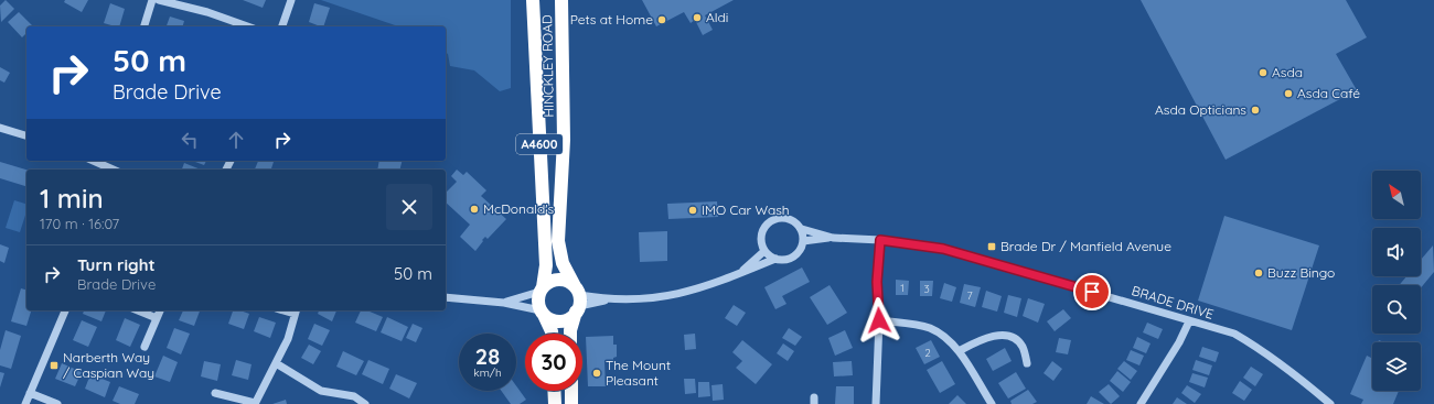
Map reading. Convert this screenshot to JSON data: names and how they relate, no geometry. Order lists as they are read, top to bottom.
{
  "streets": {
    "highway": ["HINCKLEY ROAD", "A4600"],
    "street": ["BRADE DRIVE"]
  },
  "crossings": [
    ["HINCKLEY ROAD", "A4600"]
  ],
  "places": {
    "other": [
      "Aldi",
      "Pets at Home",
      "Asda",
      "Asda Café",
      "Asda Opticians",
      "McDonald's",
      "IMO Car Wash",
      "Buzz Bingo",
      "The Mount Pleasant"
    ],
    "transit": ["Brade Dr / Manfield Avenue", "Narberth Way / Caspian Way"]
  },
  "house_numbers": [
    "1",
    "3",
    "7",
    "2"
  ],
  "north": "top left",
  "page": {
    "turn": ["50 m", "Brade Drive"],
    "heading": ["1 min", "170 m · 16:07"],
    "list": [
      {
        "name": "Turn right",
        "note": "Brade Drive",
        "value": "50 m"
      }
    ],
    "speed": "28 km/h",
    "limit": "30"
  }
}
